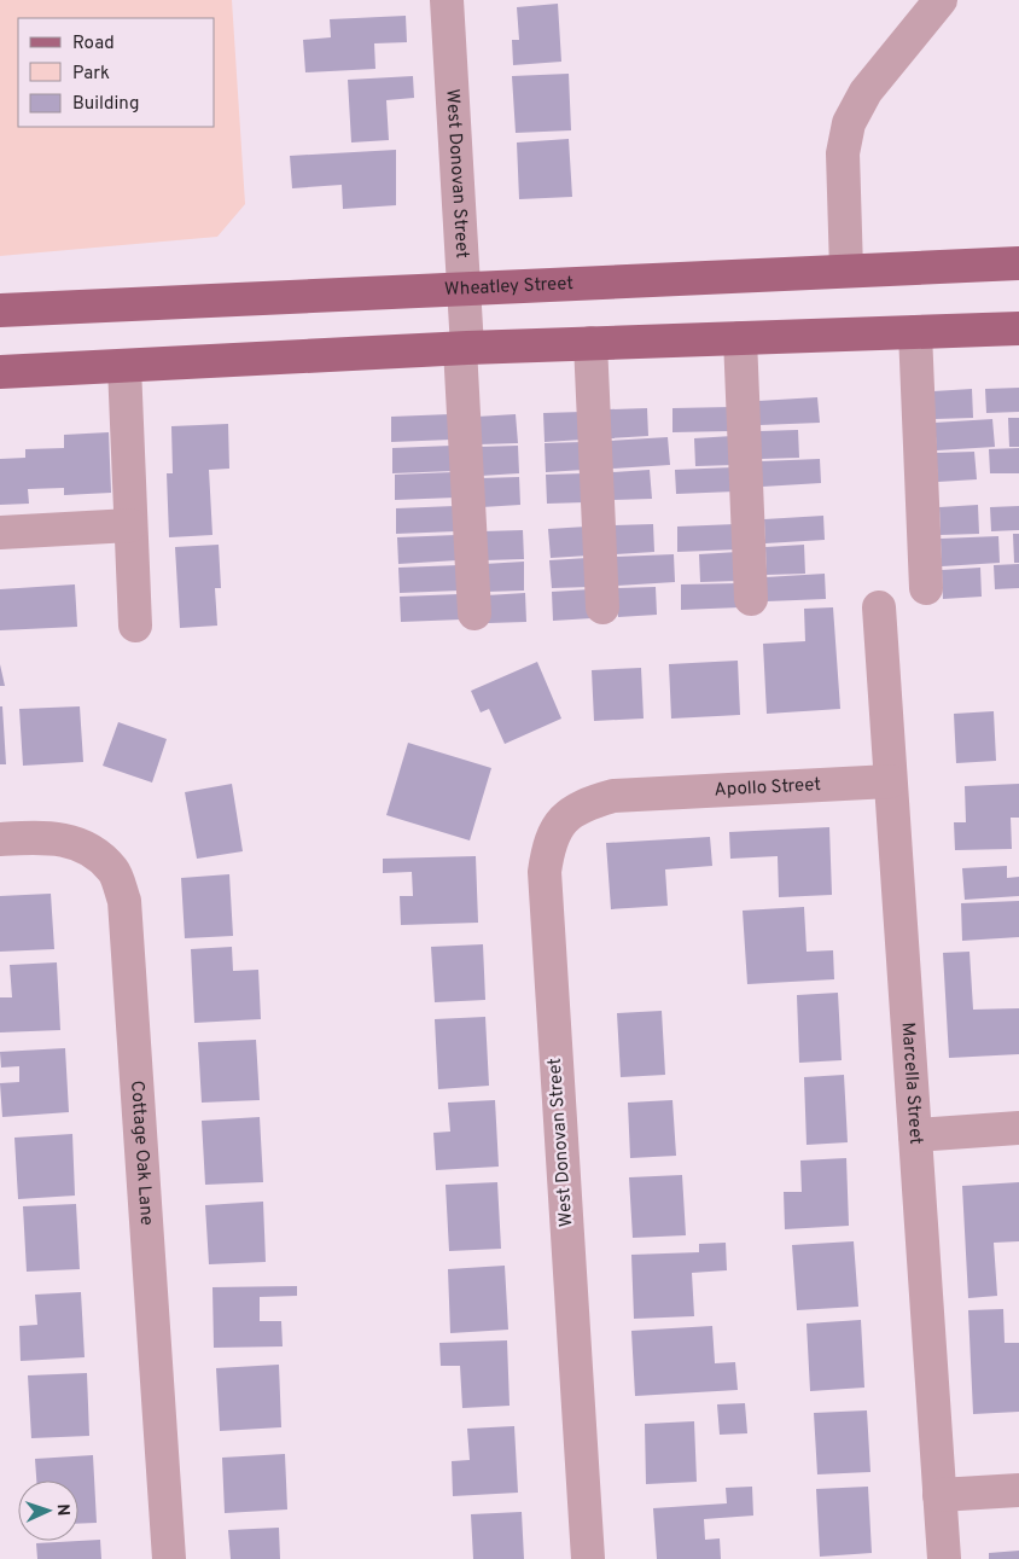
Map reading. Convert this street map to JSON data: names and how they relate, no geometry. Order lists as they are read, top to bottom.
{
  "streets": {
    "main road": ["Wheatley Street"],
    "street": [
      "West Donovan Street",
      "Apollo Street",
      "Marcella Street",
      "Cottage Oak Lane"
    ]
  },
  "crossings": [
    ["West Donovan Street", "Wheatley Street"],
    ["West Donovan Street", "Apollo Street"],
    ["Apollo Street", "Marcella Street"]
  ],
  "legend": ["Road", "Park", "Building"],
  "north": "right"
}
